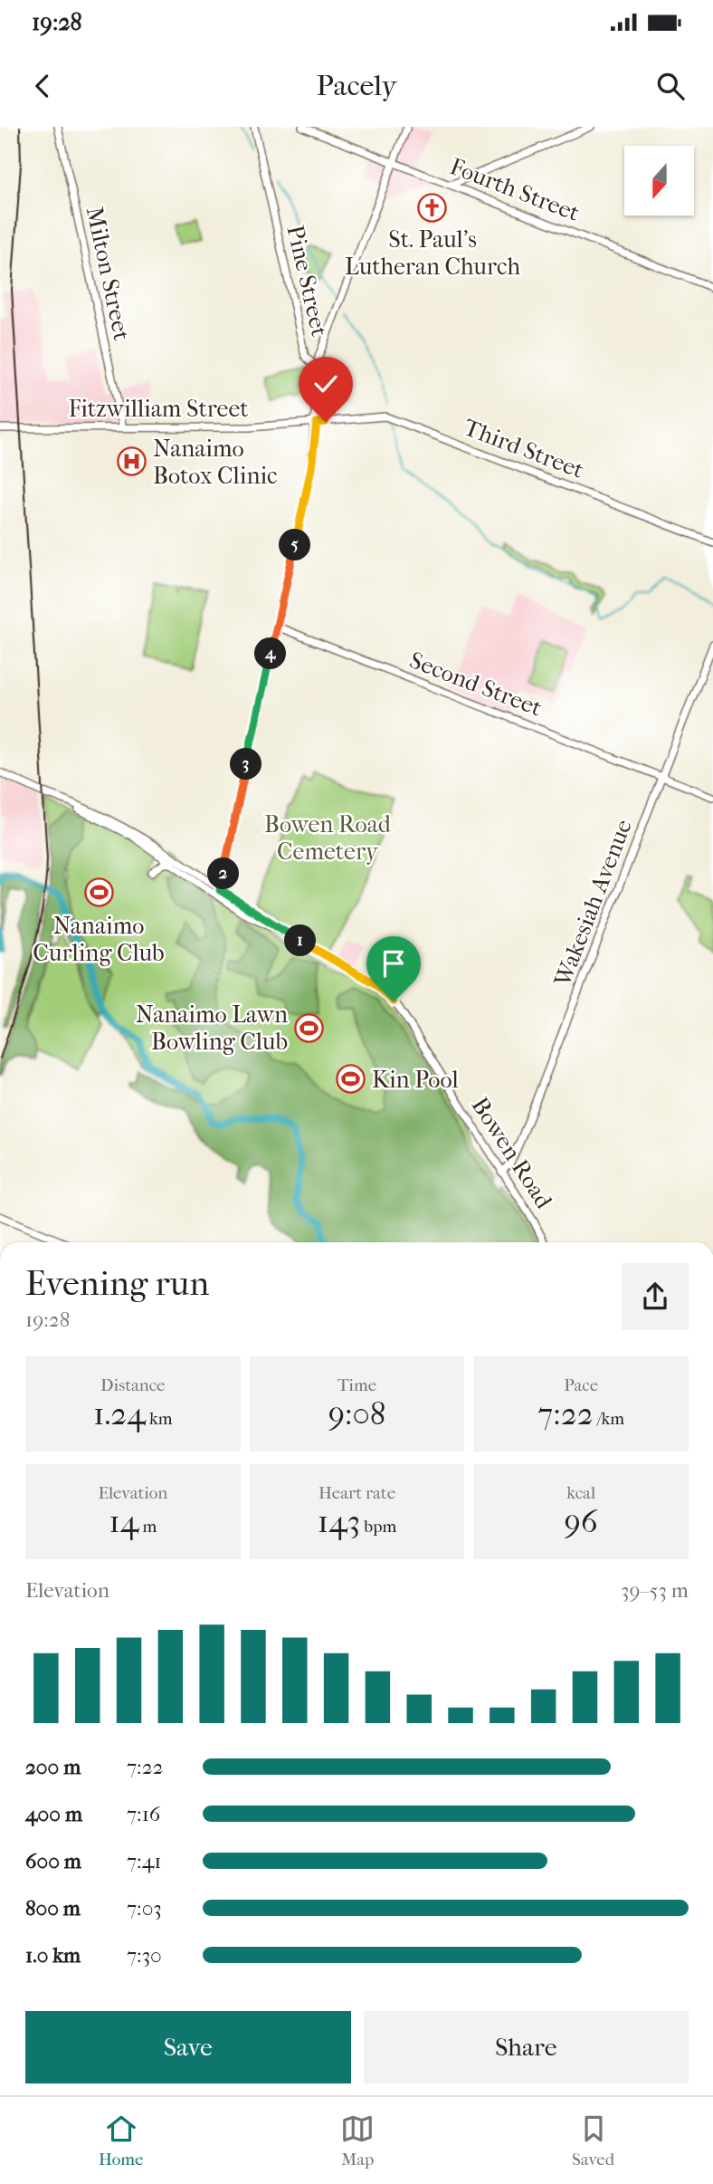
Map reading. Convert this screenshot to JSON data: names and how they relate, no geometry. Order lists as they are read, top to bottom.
{
  "streets": {
    "street": [
      "Fourth Street",
      "Milton Street",
      "Pine Street",
      "Fitzwilliam Street",
      "Third Street",
      "Second Street",
      "Wakesiah Avenue",
      "Bowen Road"
    ]
  },
  "crossings": [
    ["Milton Street", "Fitzwilliam Street"],
    ["Pine Street", "Fitzwilliam Street"],
    ["Pine Street", "Third Street"],
    ["Pine Street", "Second Street"],
    ["Pine Street", "Bowen Road"],
    ["Fitzwilliam Street", "Third Street"],
    ["Second Street", "Wakesiah Avenue"],
    ["Wakesiah Avenue", "Bowen Road"]
  ],
  "parks": ["Bowen Road Cemetery"],
  "places": {
    "church": ["St. Paul's Lutheran Church"],
    "hospital": ["Nanaimo Botox Clinic"],
    "sports": ["Nanaimo Curling Club", "Nanaimo Lawn Bowling Club", "Kin Pool"]
  },
  "north": "bottom",
  "page": {
    "status": "19:28",
    "header": "Pacely",
    "pins": [
      "5",
      "4",
      "3",
      "2",
      "1"
    ],
    "heading": ["Evening run", "19:28"],
    "stats": [
      ["Distance", "1.24 km"],
      ["Time", "9:08"],
      ["Pace", "7:22 /km"],
      ["Elevation", "14 m"],
      ["Heart rate", "143 bpm"],
      ["kcal", "96"]
    ],
    "chart": ["Elevation", "39–53 m"],
    "list": [
      {
        "name": "200 m",
        "note": "7:22"
      },
      {
        "name": "400 m",
        "note": "7:16"
      },
      {
        "name": "600 m",
        "note": "7:41"
      },
      {
        "name": "800 m",
        "note": "7:03"
      },
      {
        "name": "1.0 km",
        "note": "7:30"
      }
    ],
    "buttons": ["Save", "Share"],
    "tabs": ["Home", "Map", "Saved"]
  }
}
